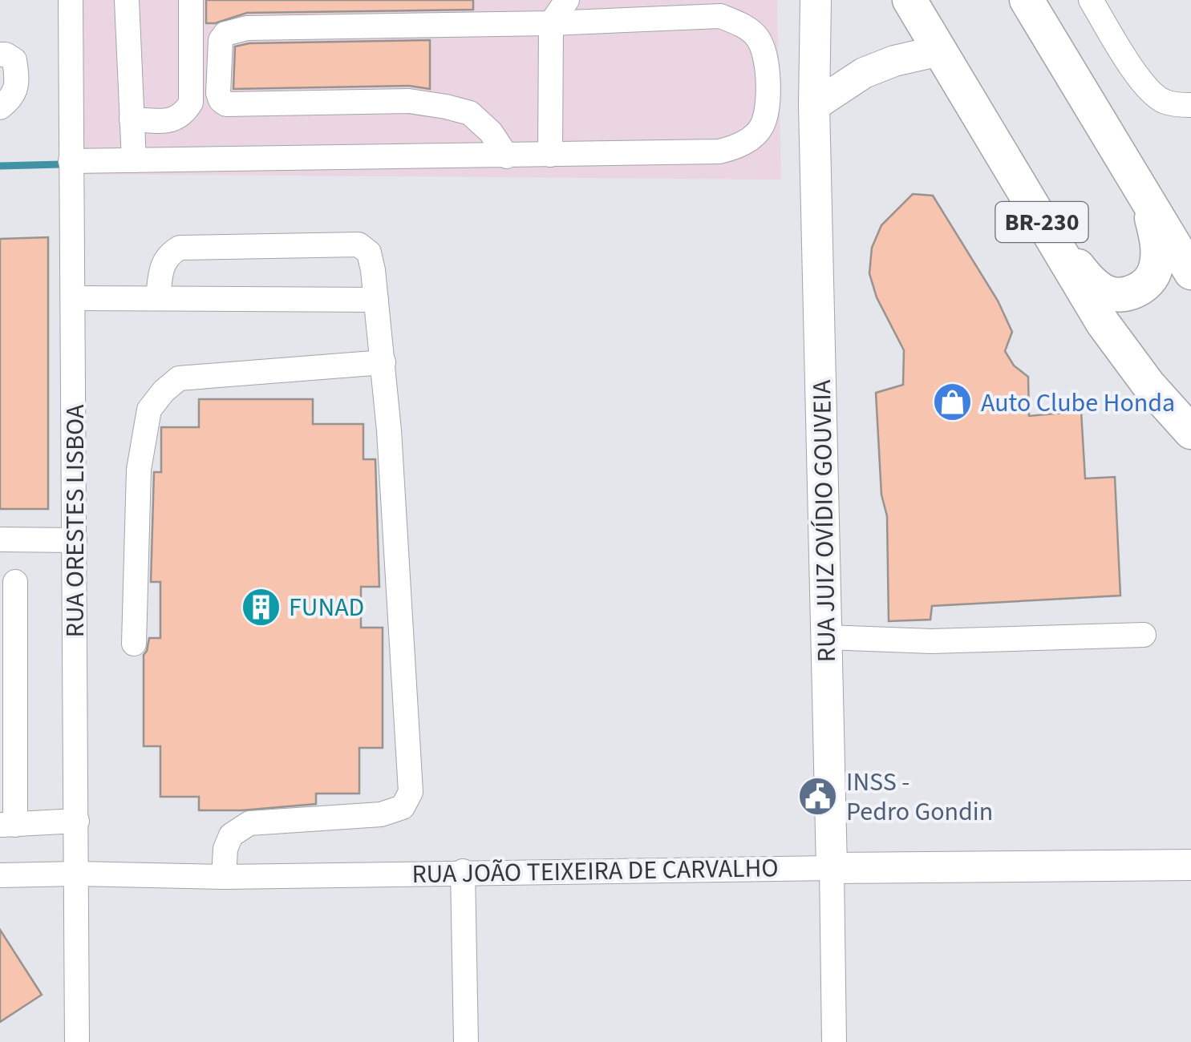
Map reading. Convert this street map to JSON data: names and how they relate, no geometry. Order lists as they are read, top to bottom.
{
  "streets": {
    "highway": ["BR-230"],
    "main road": ["RUA JUIZ OVÍDIO GOUVEIA", "RUA JOÃO TEIXEIRA DE CARVALHO"],
    "street": ["RUA ORESTES LISBOA"]
  },
  "crossings": [
    ["RUA ORESTES LISBOA", "RUA JOÃO TEIXEIRA DE CARVALHO"],
    ["RUA JUIZ OVÍDIO GOUVEIA", "RUA JOÃO TEIXEIRA DE CARVALHO"]
  ],
  "places": {
    "shop": ["Auto Clube Honda"],
    "building": ["FUNAD"],
    "public building": ["INSS - Pedro Gondin"]
  }
}
